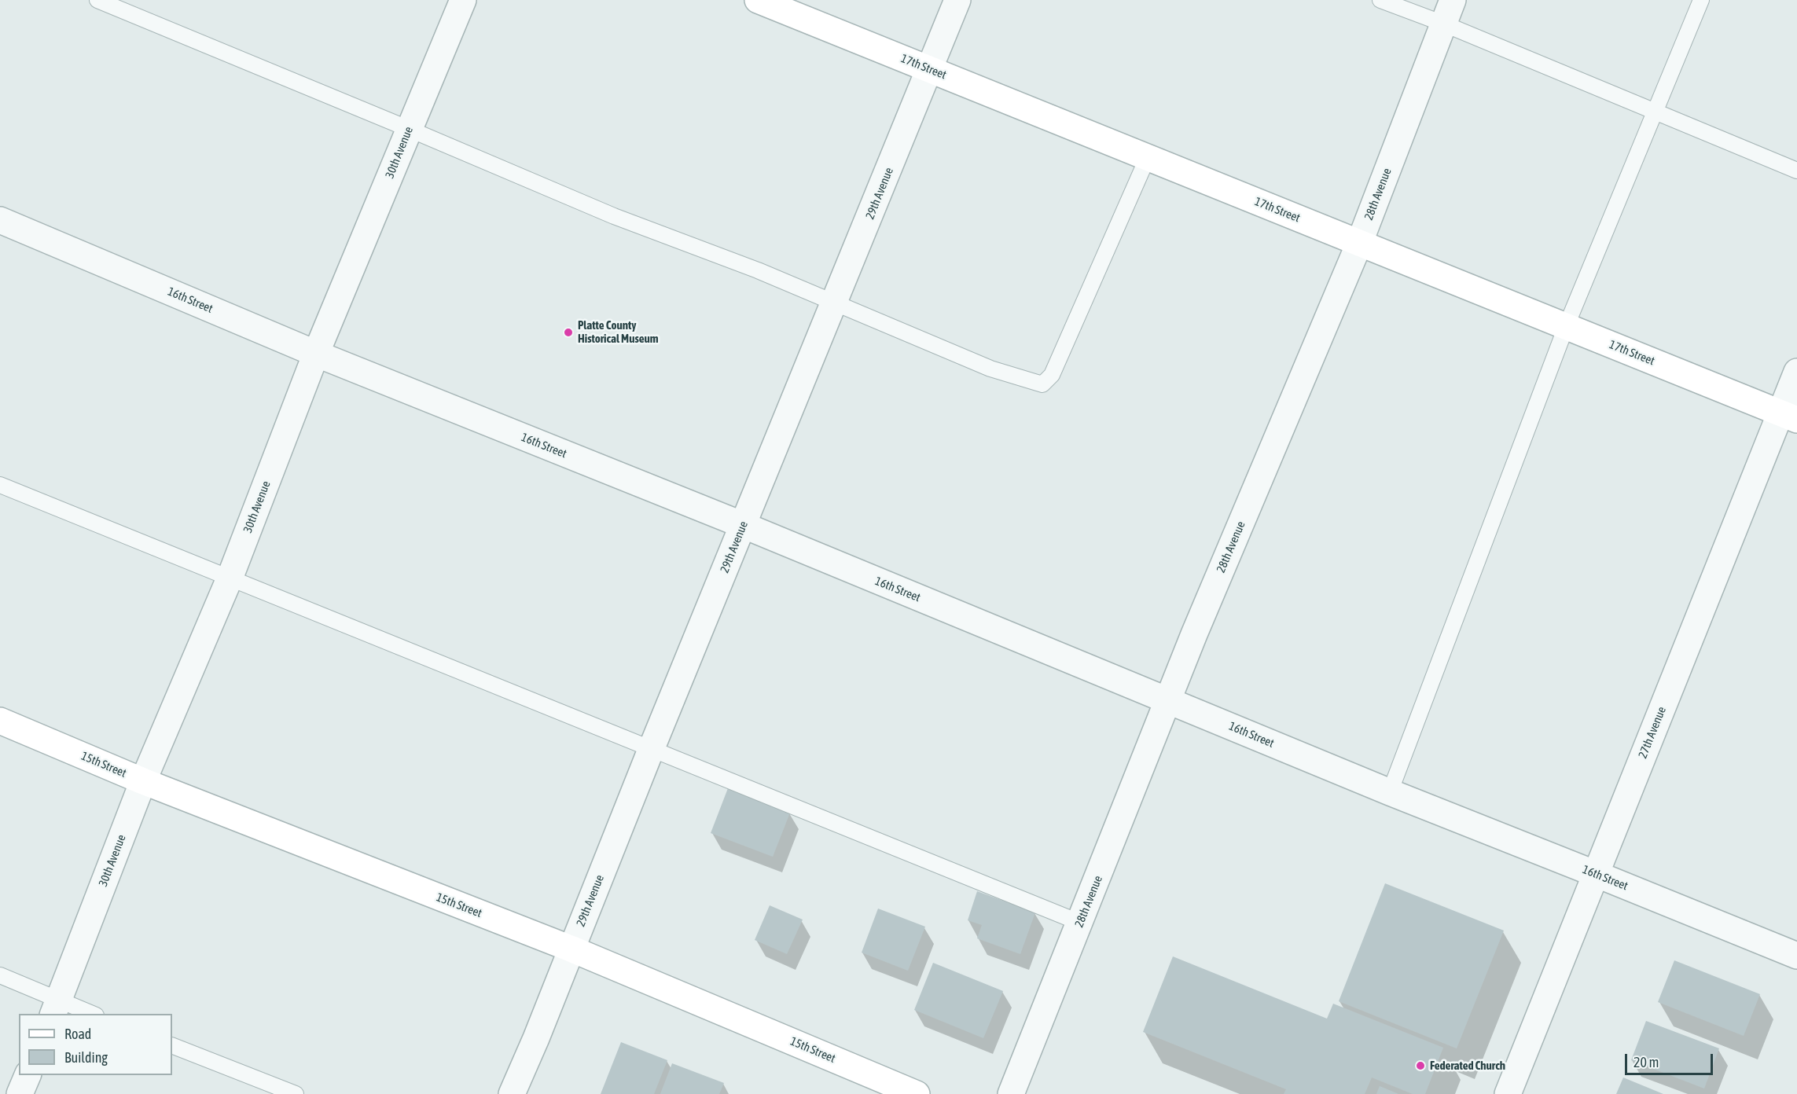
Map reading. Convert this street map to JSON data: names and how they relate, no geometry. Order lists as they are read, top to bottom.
{
  "streets": {
    "main road": ["17th Street", "15th Street"],
    "street": [
      "30th Avenue",
      "29th Avenue",
      "28th Avenue",
      "16th Street",
      "27th Avenue"
    ]
  },
  "crossings": [
    ["17th Street", "29th Avenue"],
    ["17th Street", "28th Avenue"],
    ["17th Street", "27th Avenue"],
    ["30th Avenue", "16th Street"],
    ["30th Avenue", "15th Street"],
    ["29th Avenue", "16th Street"],
    ["29th Avenue", "15th Street"],
    ["28th Avenue", "16th Street"],
    ["16th Street", "27th Avenue"]
  ],
  "places": ["Platte County Historical Museum", "Federated Church"],
  "legend": ["Road", "Building"],
  "scale_bar": "20 m"
}
